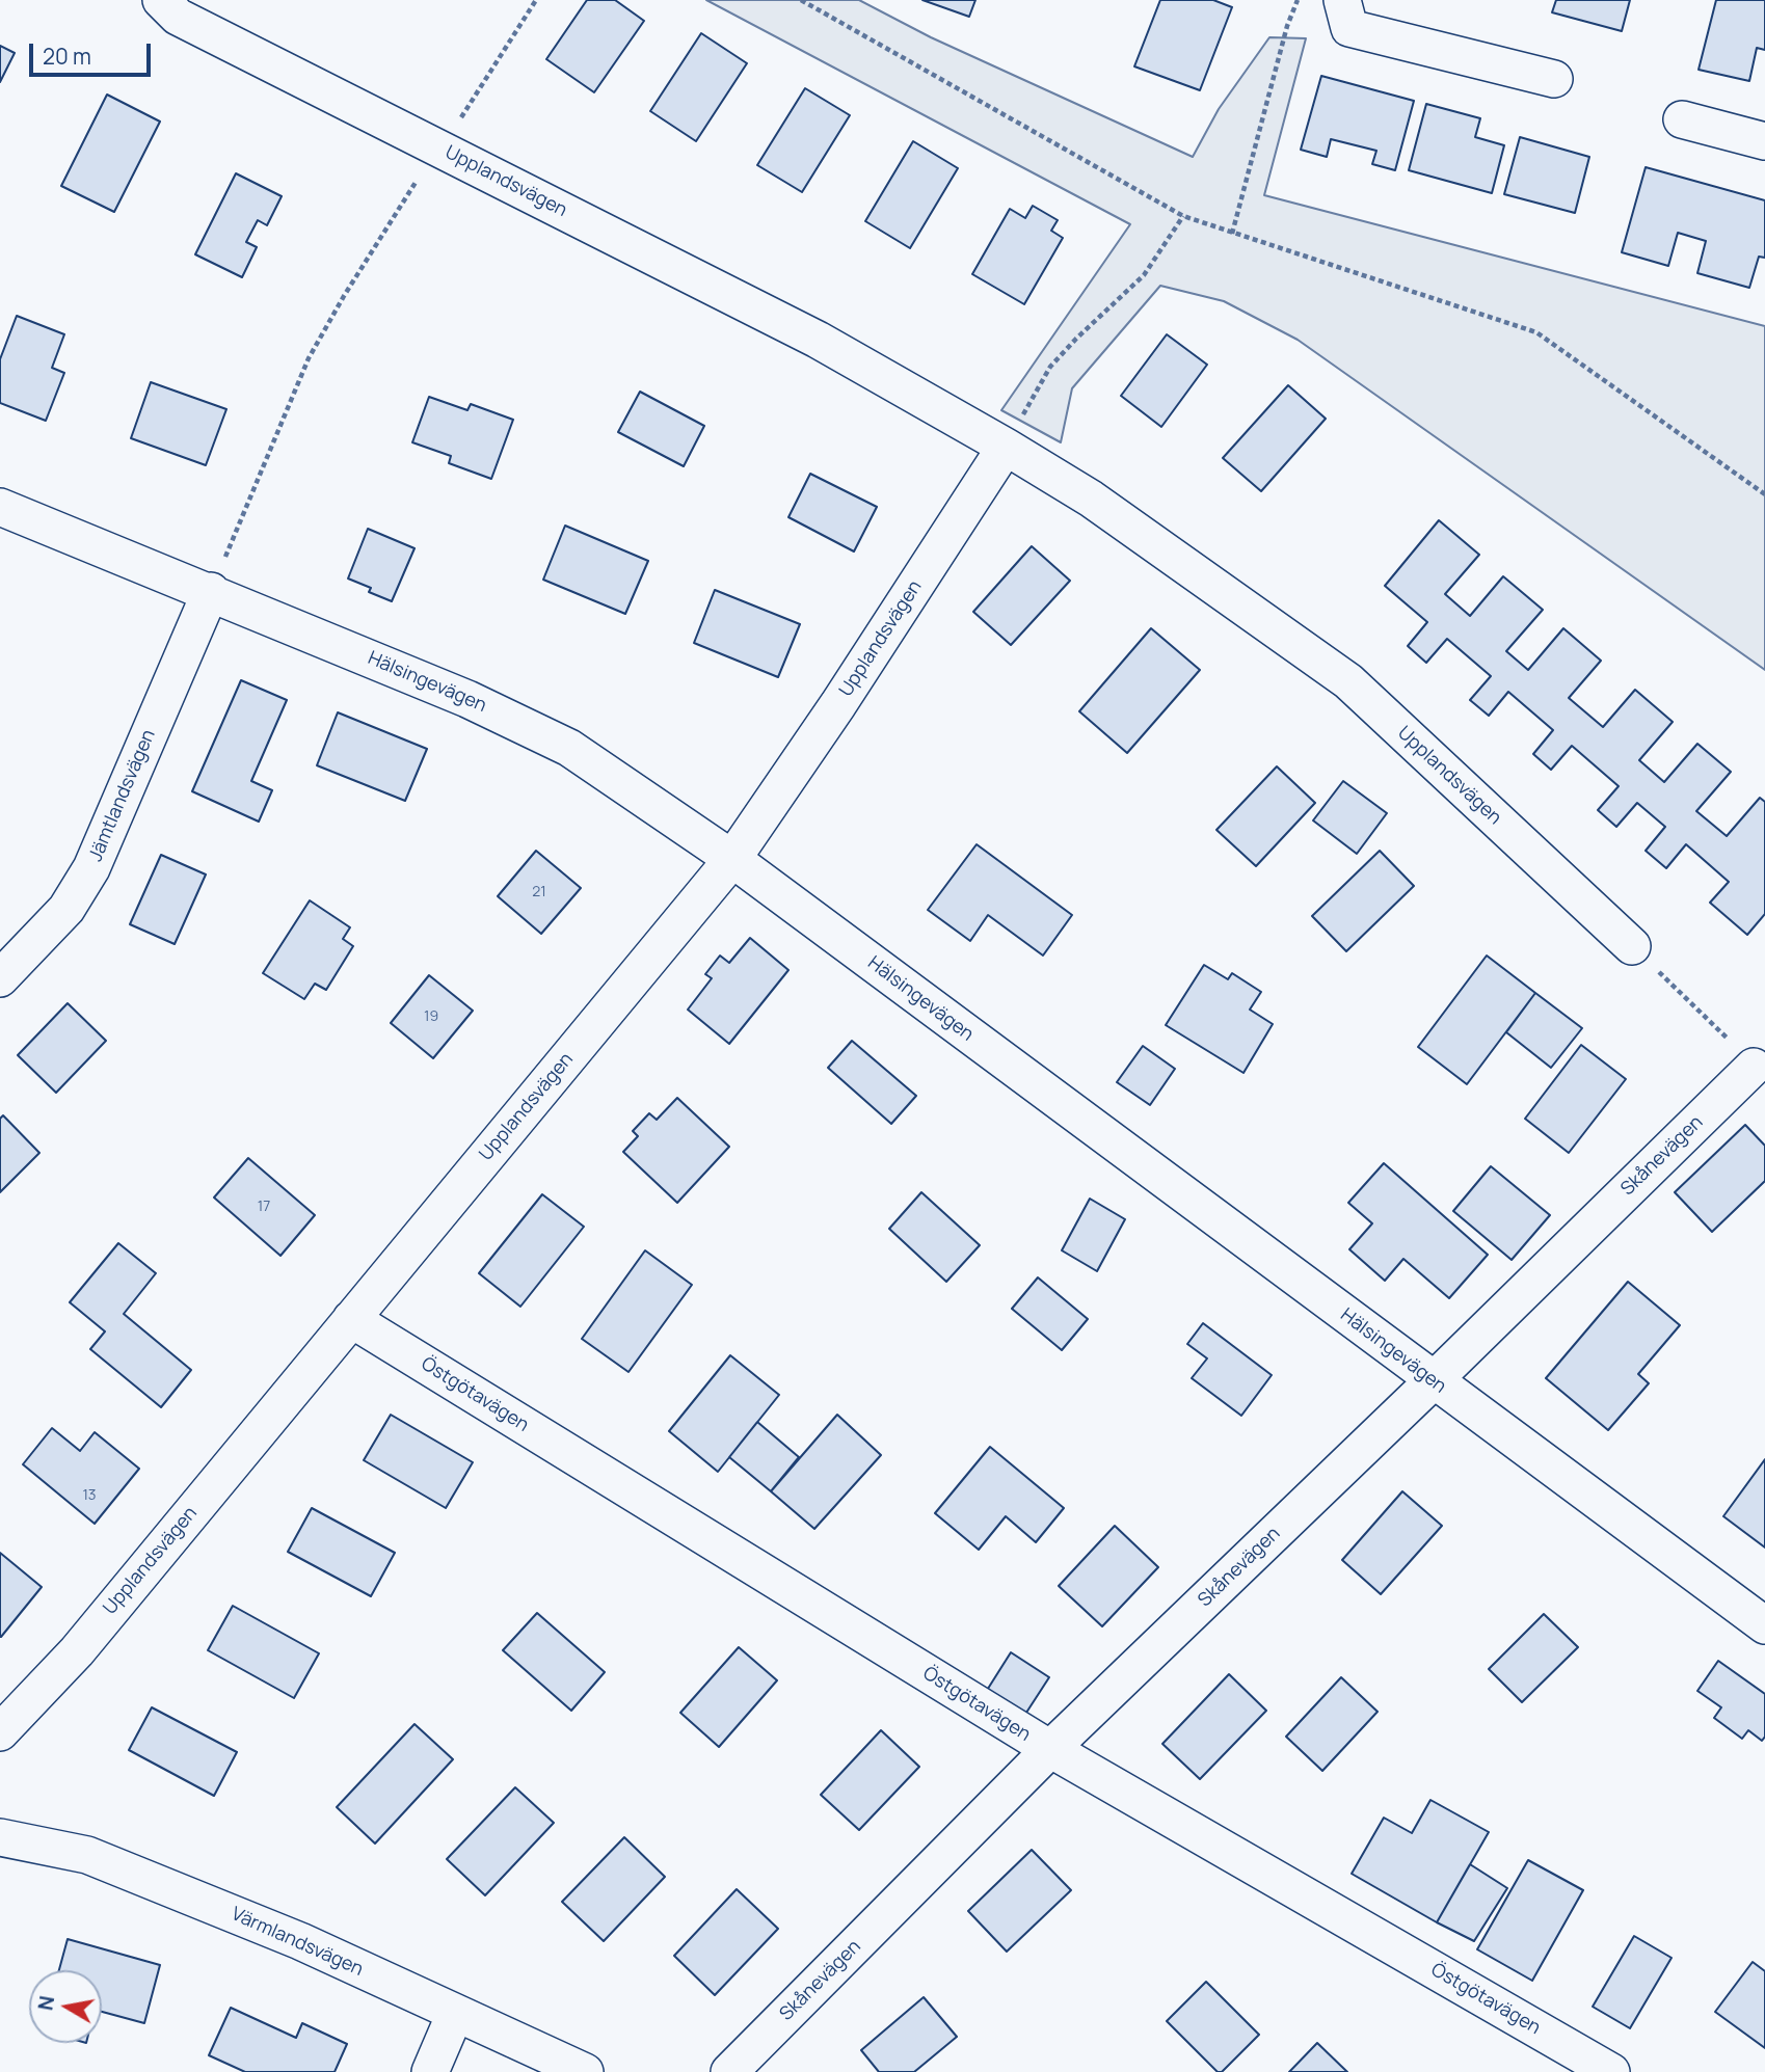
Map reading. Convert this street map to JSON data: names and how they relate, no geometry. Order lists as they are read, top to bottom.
{
  "streets": {
    "street": [
      "Upplandsvägen",
      "Hälsingevägen",
      "Jämtlandsvägen",
      "Skånevägen",
      "Östgötavägen",
      "Värmlandsvägen"
    ]
  },
  "crossings": [
    ["Upplandsvägen", "Hälsingevägen"],
    ["Upplandsvägen", "Östgötavägen"],
    ["Hälsingevägen", "Jämtlandsvägen"],
    ["Hälsingevägen", "Skånevägen"],
    ["Skånevägen", "Östgötavägen"]
  ],
  "house_numbers": [
    "21",
    "19",
    "17",
    "13"
  ],
  "scale_bar": "20 m",
  "north": "left"
}
